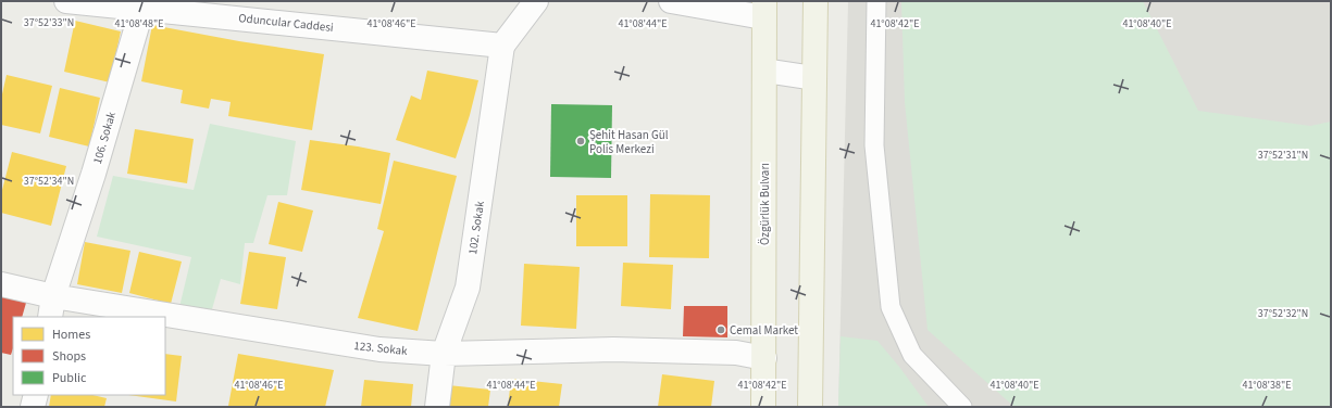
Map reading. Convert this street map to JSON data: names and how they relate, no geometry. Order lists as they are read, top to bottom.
{
  "streets": {
    "main road": ["Özgürlük Bulvarı"],
    "street": [
      "Oduncular Caddesi",
      "106. Sokak",
      "102. Sokak",
      "123. Sokak"
    ]
  },
  "crossings": [
    ["Oduncular Caddesi", "106. Sokak"],
    ["Oduncular Caddesi", "102. Sokak"],
    ["106. Sokak", "123. Sokak"],
    ["Özgürlük Bulvarı", "123. Sokak"],
    ["102. Sokak", "123. Sokak"]
  ],
  "places": ["Şehit Hasan Gül Polis Merkezi", "Cemal Market"],
  "legend": ["Homes", "Shops", "Public"],
  "coordinates": [
    "37°52'33\"N",
    "41°08'48\"E",
    "41°08'46\"E",
    "41°08'44\"E",
    "41°08'42\"E",
    "41°08'40\"E",
    "37°52'31\"N",
    "37°52'34\"N",
    "37°52'32\"N",
    "41°08'38\"E"
  ]
}
